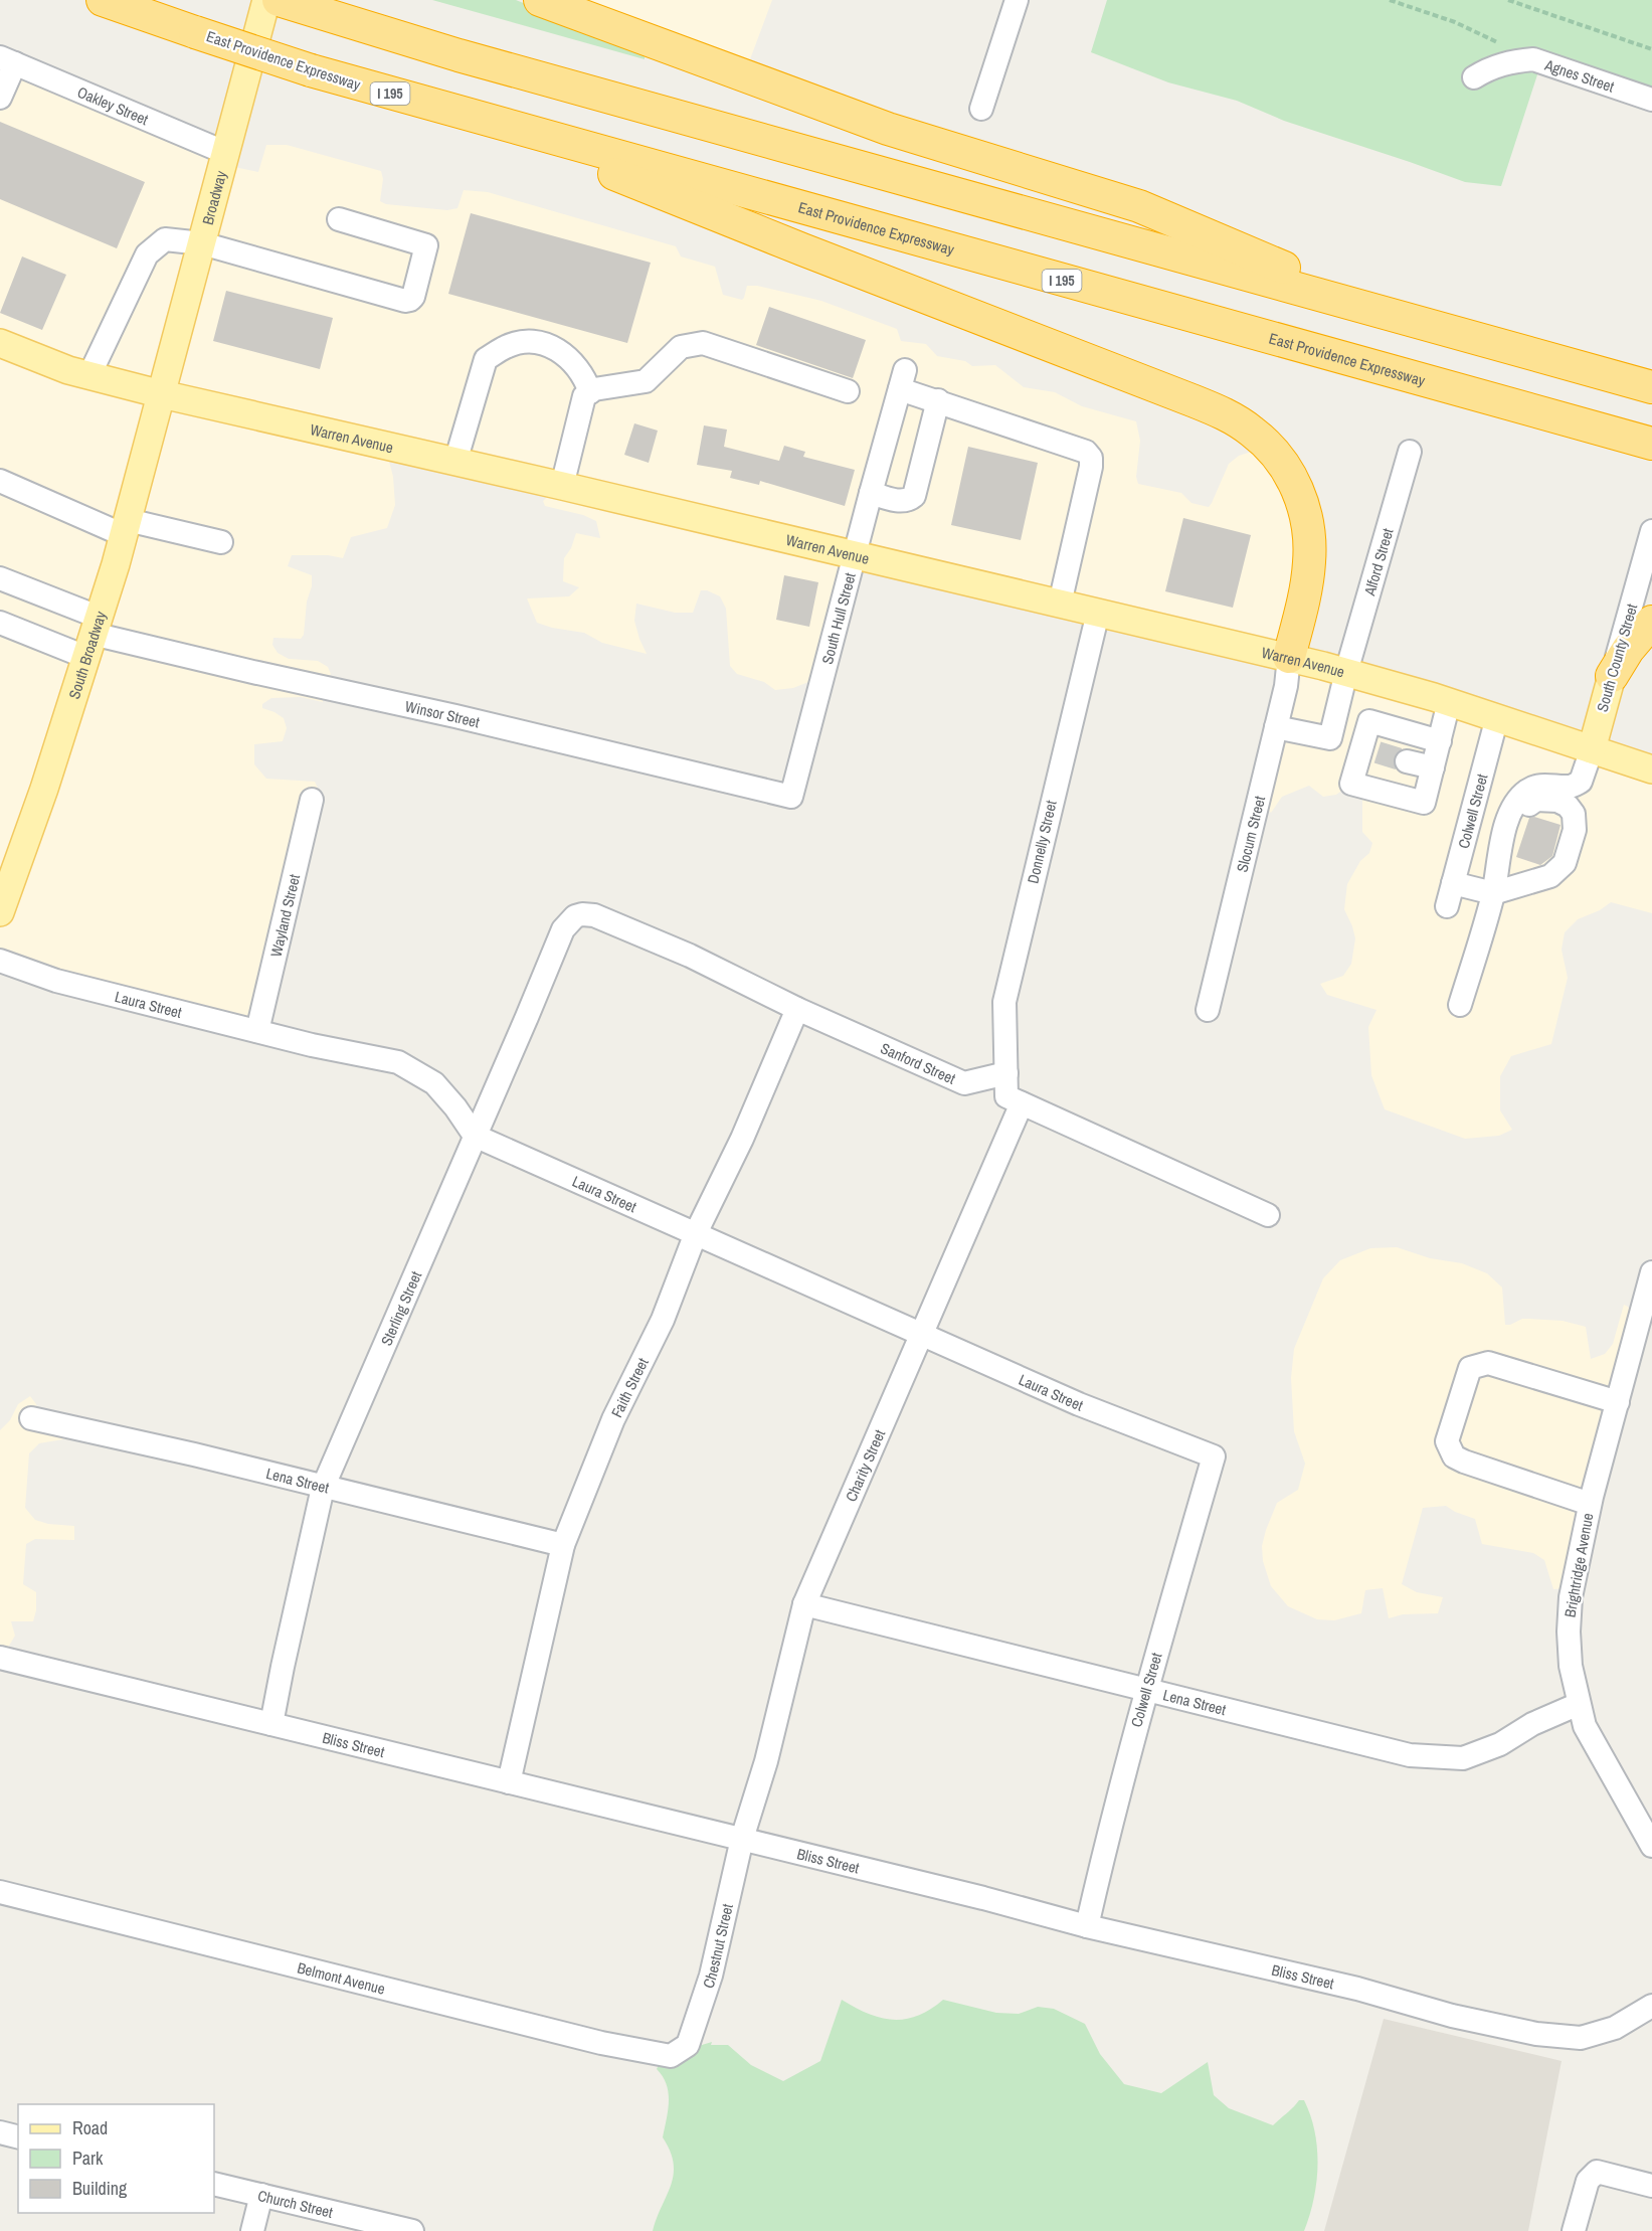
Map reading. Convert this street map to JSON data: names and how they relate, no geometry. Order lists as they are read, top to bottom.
{
  "streets": {
    "highway": ["East Providence Expressway", "I 195"],
    "main road": [
      "Broadway",
      "Warren Avenue",
      "South Broadway",
      "South County Street"
    ],
    "street": [
      "Agnes Street",
      "Oakley Street",
      "Alford Street",
      "South Hull Street",
      "Winsor Street",
      "Colwell Street",
      "Slocum Street",
      "Donnelly Street",
      "Wayland Street",
      "Laura Street",
      "Sanford Street",
      "Sterling Street",
      "Faith Street",
      "Charity Street",
      "Lena Street",
      "Brightridge Avenue",
      "Bliss Street",
      "Chestnut Street",
      "Belmont Avenue",
      "Church Street"
    ]
  },
  "crossings": [
    ["Oakley Street", "Broadway"],
    ["Broadway", "Warren Avenue"],
    ["Broadway", "South Broadway"],
    ["Warren Avenue", "Alford Street"],
    ["Warren Avenue", "South Hull Street"],
    ["Warren Avenue", "South Broadway"],
    ["Warren Avenue", "South County Street"],
    ["Warren Avenue", "Colwell Street"],
    ["Warren Avenue", "Slocum Street"],
    ["Warren Avenue", "Donnelly Street"],
    ["South Hull Street", "Winsor Street"],
    ["South Broadway", "Winsor Street"],
    ["Colwell Street", "Laura Street"],
    ["Colwell Street", "Lena Street"],
    ["Colwell Street", "Bliss Street"],
    ["Donnelly Street", "Sanford Street"],
    ["Wayland Street", "Laura Street"],
    ["Laura Street", "Sterling Street"],
    ["Laura Street", "Faith Street"],
    ["Laura Street", "Charity Street"],
    ["Sanford Street", "Sterling Street"],
    ["Sanford Street", "Faith Street"],
    ["Sterling Street", "Lena Street"],
    ["Sterling Street", "Bliss Street"],
    ["Faith Street", "Lena Street"],
    ["Faith Street", "Bliss Street"],
    ["Charity Street", "Lena Street"],
    ["Charity Street", "Bliss Street"],
    ["Charity Street", "Chestnut Street"],
    ["Lena Street", "Brightridge Avenue"],
    ["Bliss Street", "Chestnut Street"],
    ["Chestnut Street", "Belmont Avenue"]
  ],
  "legend": ["Road", "Park", "Building"]
}
